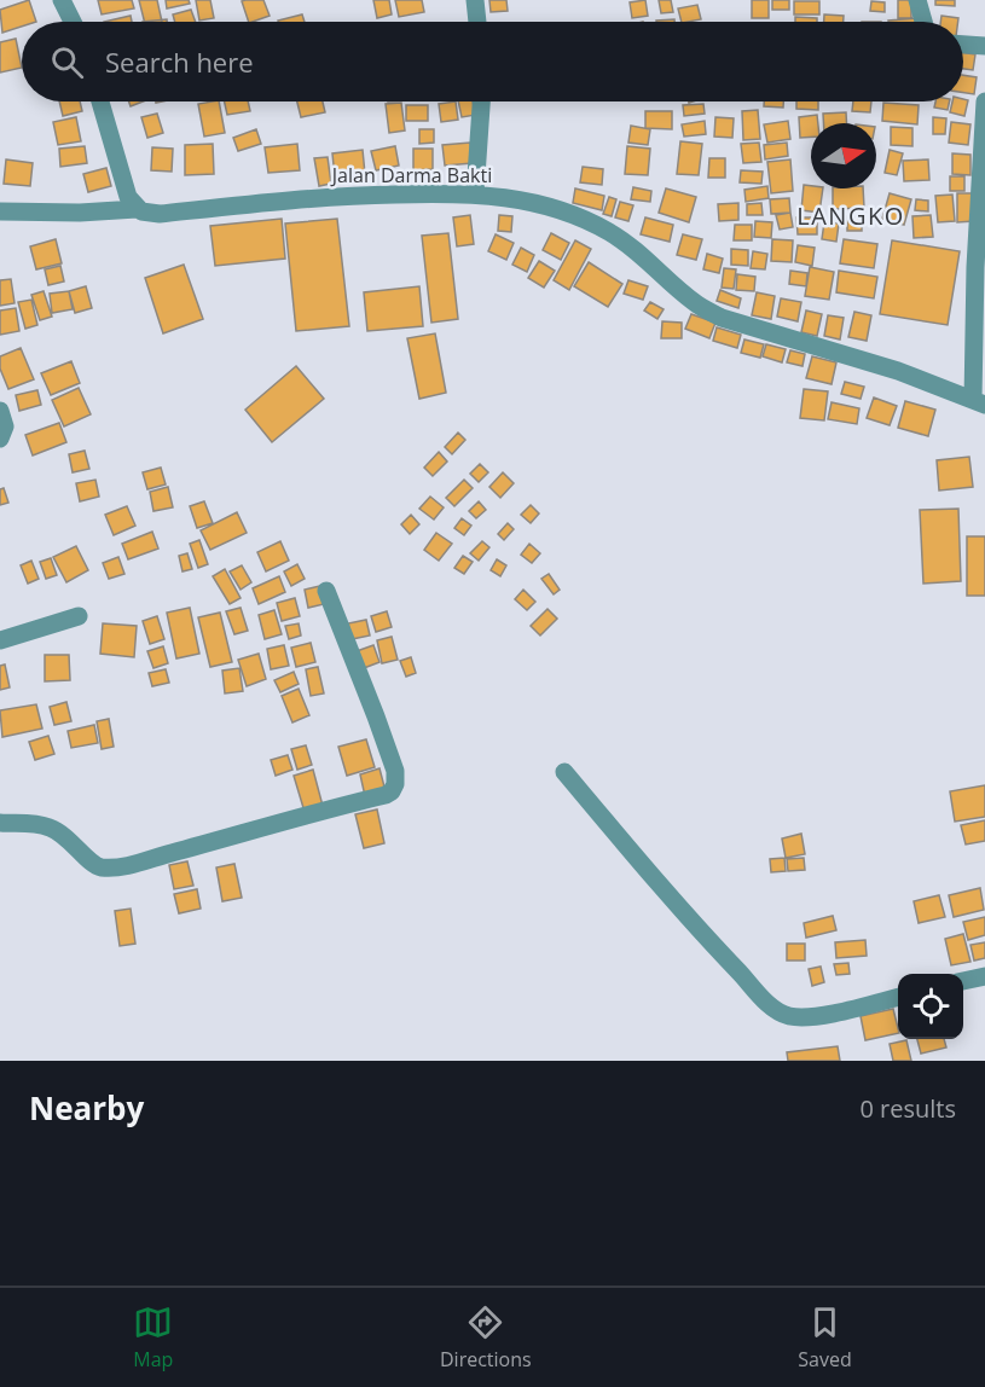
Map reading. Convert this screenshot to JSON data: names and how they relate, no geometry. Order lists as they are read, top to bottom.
{
  "streets": {
    "street": ["Jalan Darma Bakti"]
  },
  "districts": ["LANGKO"],
  "north": "right",
  "page": {
    "search": "Search here",
    "heading": ["Nearby", "0 results"],
    "nav": ["Map", "Directions", "Saved"]
  }
}
